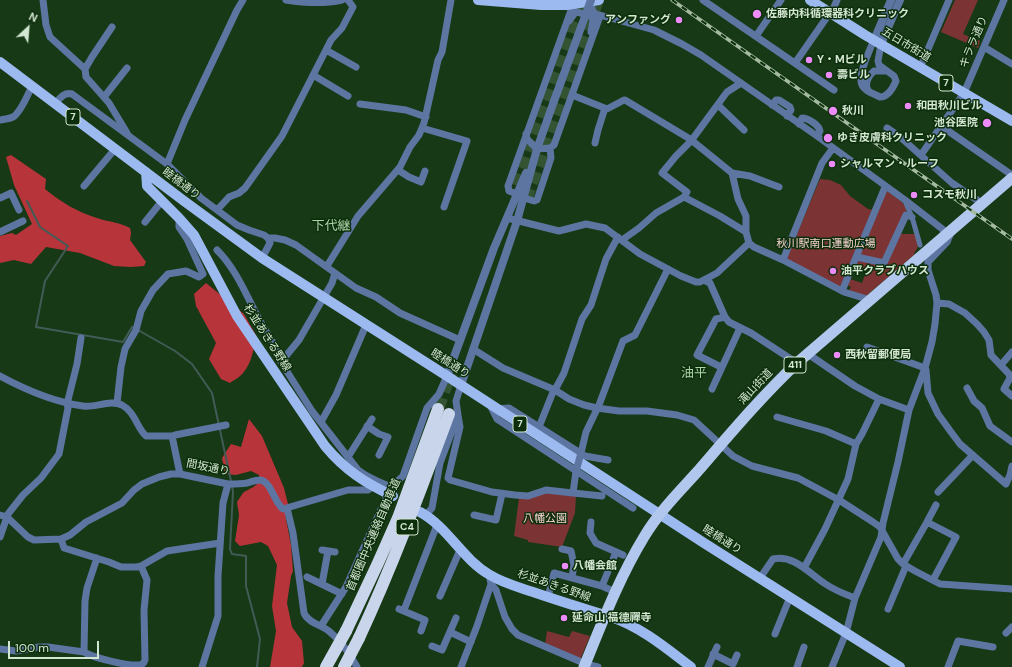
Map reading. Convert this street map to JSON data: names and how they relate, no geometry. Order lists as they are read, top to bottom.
{
  "streets": {
    "highway": [
      "411",
      "滝山街道",
      "C4",
      "首都圏中央連絡自動車道"
    ],
    "main road": [
      "五日市街道",
      "7",
      "睦橋通り",
      "杉並あきる野線"
    ],
    "street": ["キララ通り", "間坂通り"]
  },
  "crossings": [
    ["キララ通り", "五日市街道"],
    ["睦橋通り", "杉並あきる野線"],
    ["睦橋通り", "滝山街道"],
    ["杉並あきる野線", "滝山街道"],
    ["C4", "首都圏中央連絡自動車道"]
  ],
  "districts": ["下代継", "油平"],
  "parks": ["秋川駅南口運動広場", "八幡公園"],
  "places": [
    "佐藤内科循環器科クリニック",
    "アンファング",
    "Y・Mビル",
    "壽ビル",
    "和田秋川ビル",
    "秋川",
    "池谷医院",
    "ゆき皮膚科クリニック",
    "シャルマン・ルーフ",
    "コスモ秋川",
    "油平クラブハウス",
    "西秋留郵便局",
    "八幡会館",
    "延命山 福德禪寺"
  ],
  "scale_bar": "100 m",
  "north": "top right"
}
